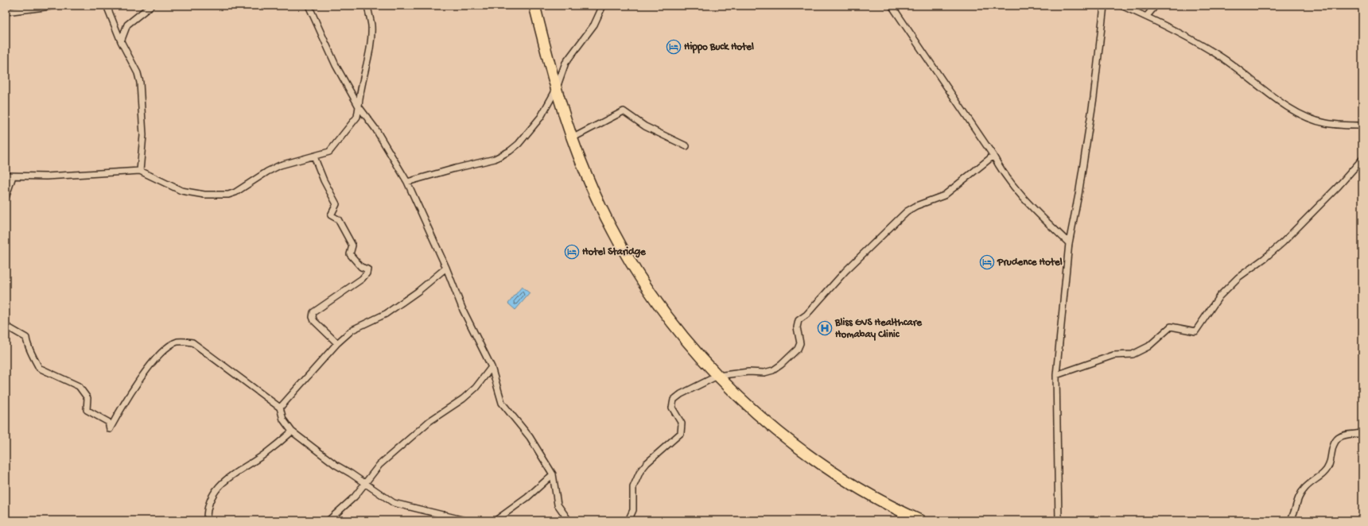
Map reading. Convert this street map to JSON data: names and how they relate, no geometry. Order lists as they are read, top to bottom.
{
  "places": {
    "hotel": ["Hippo Buck Hotel", "Hotel Staridge", "Prudence Hotel"],
    "hospital": ["Bliss GVS Healthcare Homabay Clinic"]
  }
}
